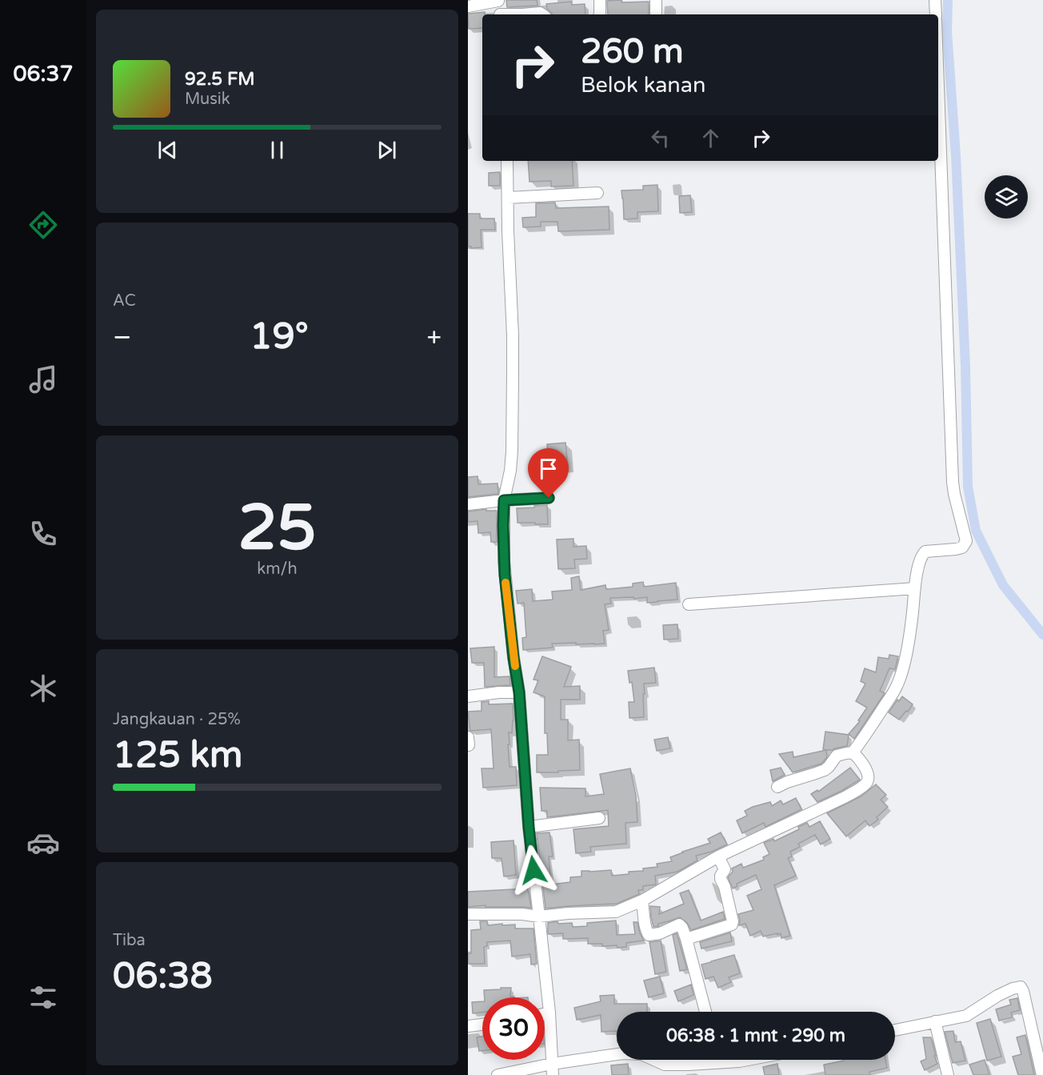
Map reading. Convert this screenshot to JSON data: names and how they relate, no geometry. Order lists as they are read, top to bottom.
{
  "page": {
    "tabs": "06:37",
    "turn": ["260 m", "Belok kanan"],
    "song": ["92.5 FM", "Musik"],
    "tile": [
      "AC",
      ["25", "km/h"],
      ["Jangkauan · 25%", "125 km"],
      ["Tiba", "06:38"]
    ],
    "heat": ["−", "19°", "+"],
    "limit": "30",
    "trip": "06:38 · 1 mnt · 290 m"
  }
}
